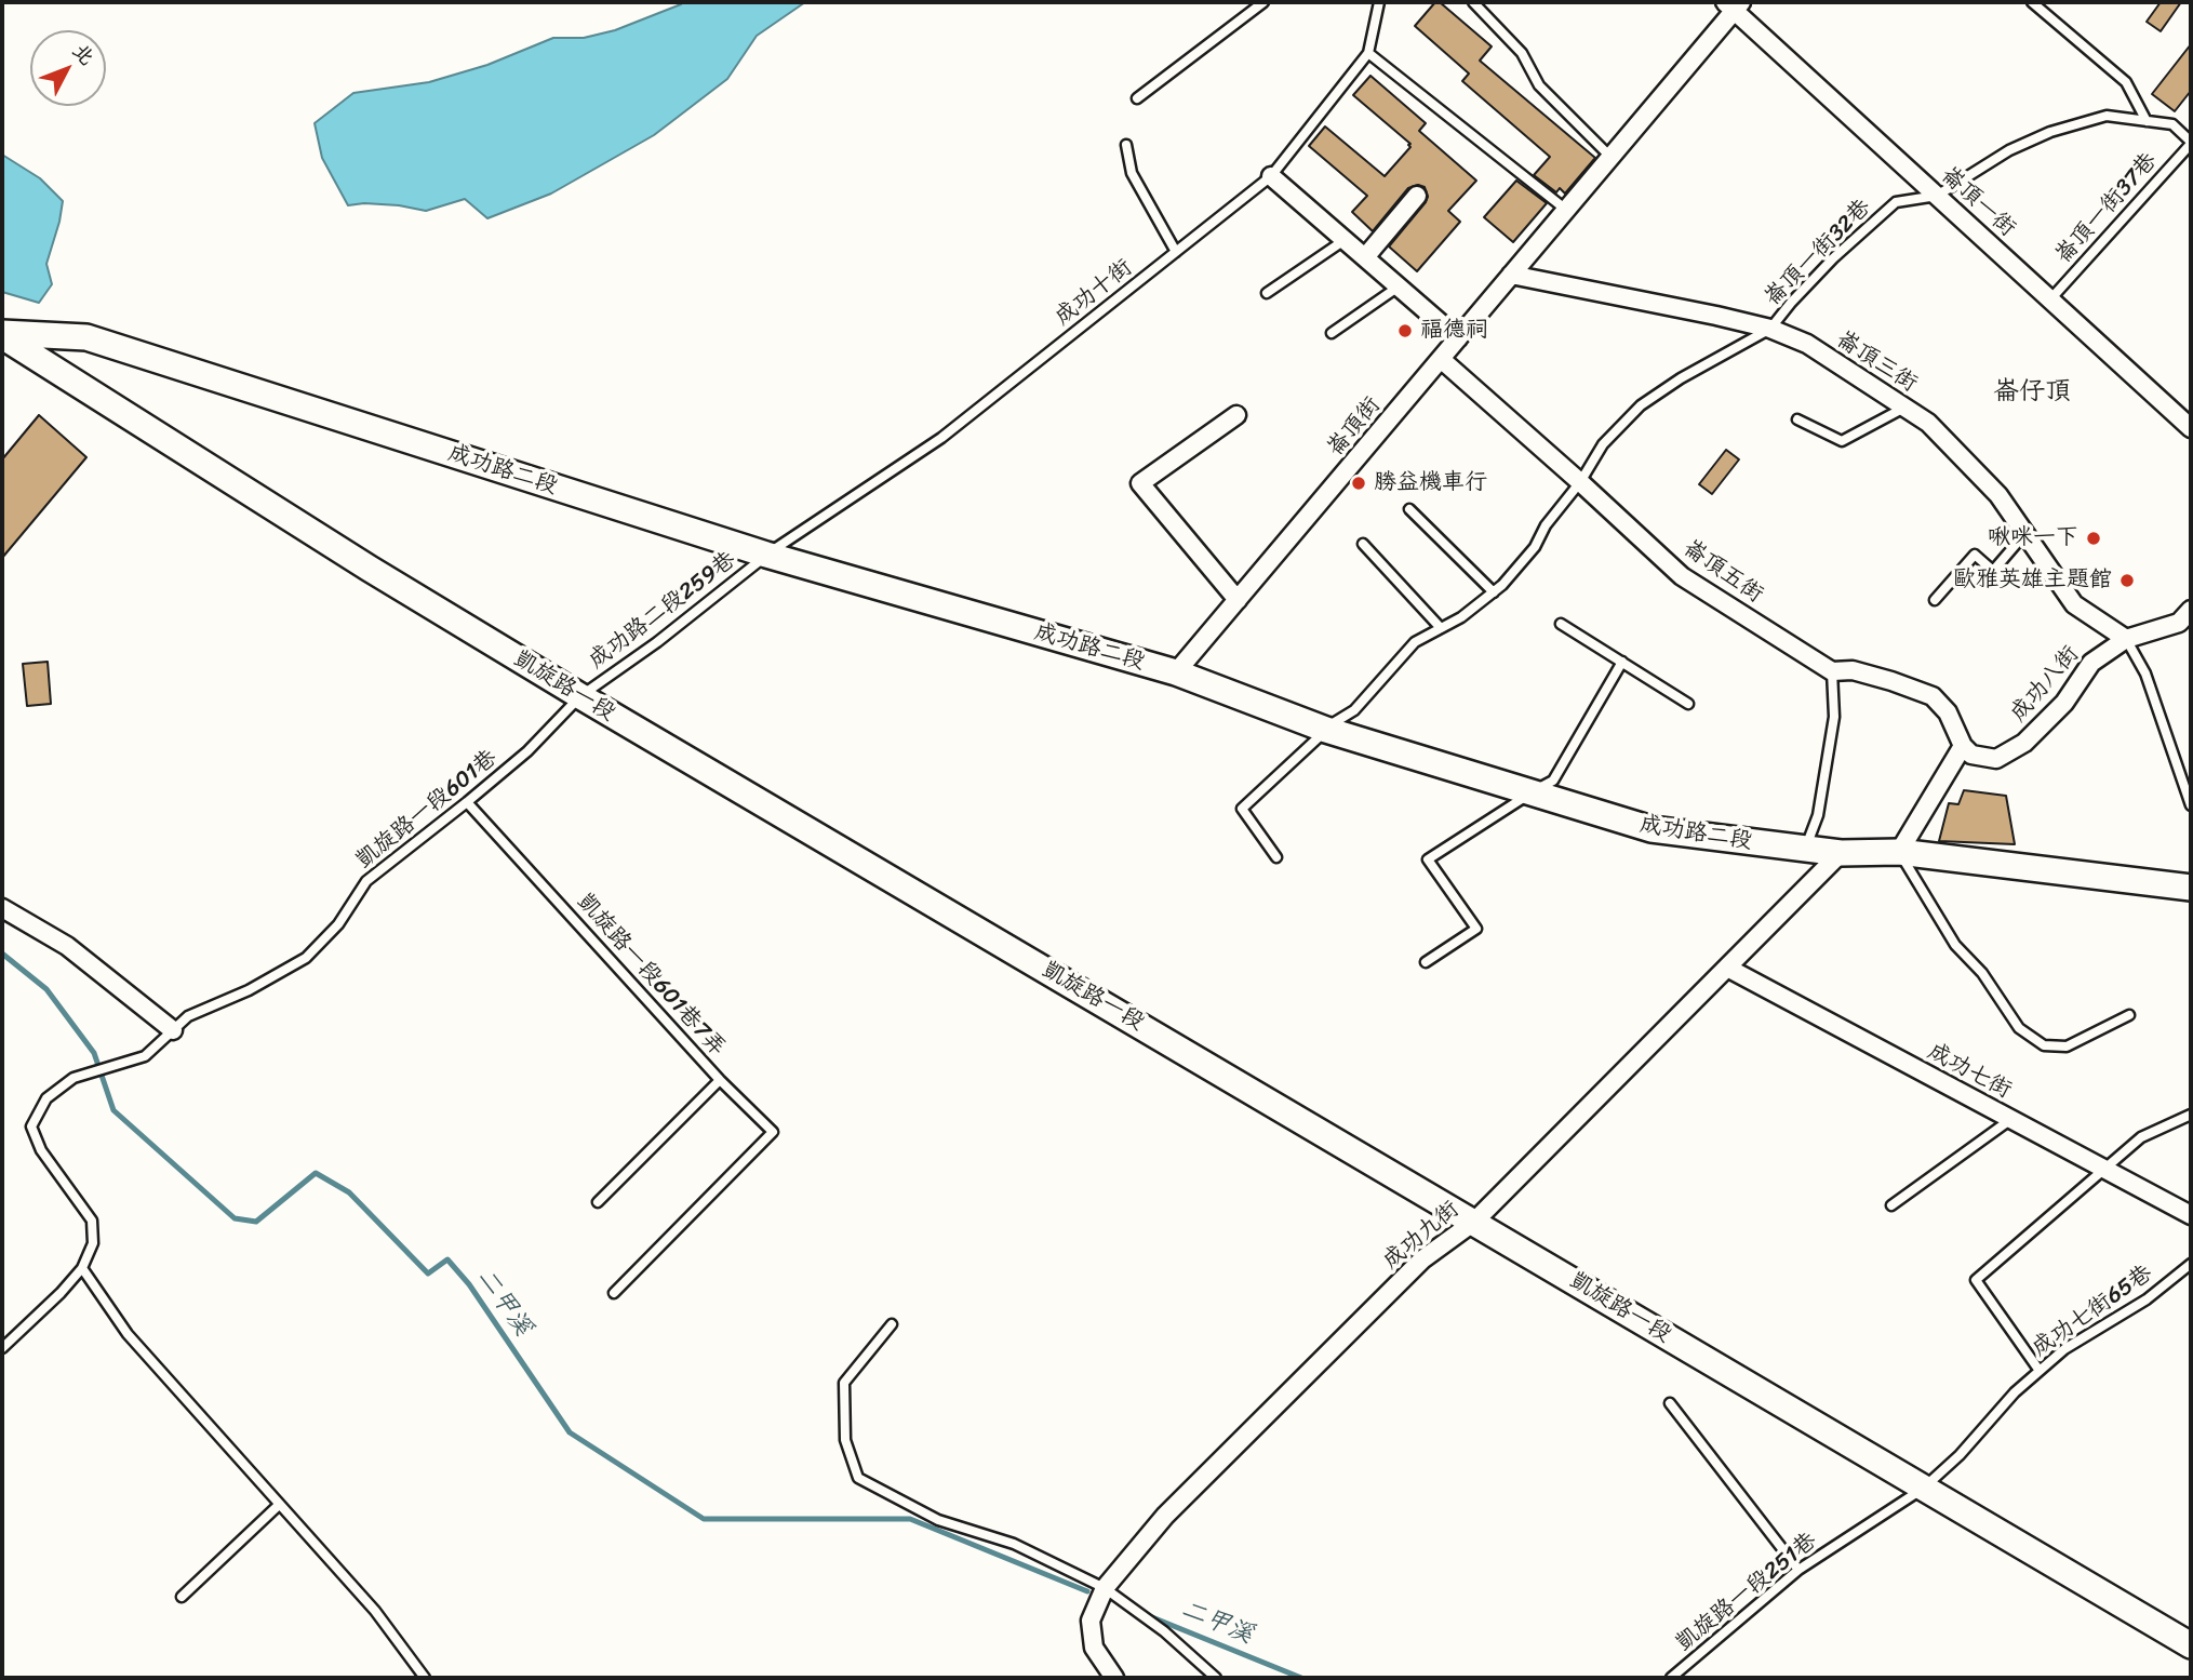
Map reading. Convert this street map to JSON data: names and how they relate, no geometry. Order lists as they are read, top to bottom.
{
  "streets": {
    "street": [
      "崙頂一街",
      "崙頂三街",
      "崙頂街",
      "成功路二段",
      "崙頂五街",
      "成功八街",
      "凱旋路一段",
      "成功七街",
      "成功九街"
    ],
    "lane": [
      "崙頂一街37巷",
      "崙頂一街32巷",
      "成功十街",
      "成功路二段259巷",
      "凱旋路一段601巷",
      "凱旋路一段601巷7弄",
      "成功七街65巷",
      "凱旋路一段251巷"
    ]
  },
  "crossings": [
    ["崙頂一街", "崙頂一街37巷"],
    ["崙頂一街", "崙頂一街32巷"],
    ["崙頂一街", "崙頂街"],
    ["崙頂一街32巷", "崙頂三街"],
    ["成功十街", "成功路二段"],
    ["成功十街", "成功路二段259巷"],
    ["崙頂三街", "崙頂街"],
    ["崙頂三街", "成功八街"],
    ["崙頂街", "成功路二段"],
    ["崙頂街", "崙頂五街"],
    ["成功路二段", "成功路二段259巷"],
    ["成功路二段", "凱旋路一段"],
    ["成功路二段", "成功九街"],
    ["崙頂五街", "成功八街"],
    ["成功路二段259巷", "凱旋路一段"],
    ["成功路二段259巷", "凱旋路一段601巷"],
    ["凱旋路一段", "凱旋路一段601巷"],
    ["凱旋路一段", "成功九街"],
    ["凱旋路一段", "成功七街65巷"],
    ["凱旋路一段", "凱旋路一段251巷"],
    ["凱旋路一段601巷", "凱旋路一段601巷7弄"],
    ["成功七街", "成功九街"],
    ["成功七街65巷", "凱旋路一段251巷"]
  ],
  "districts": ["崙仔頂"],
  "water": ["二甲溪"],
  "places": [
    "福德祠",
    "勝益機車行",
    "啾咪一下",
    "歐雅英雄主題館"
  ],
  "north": "top right"
}
